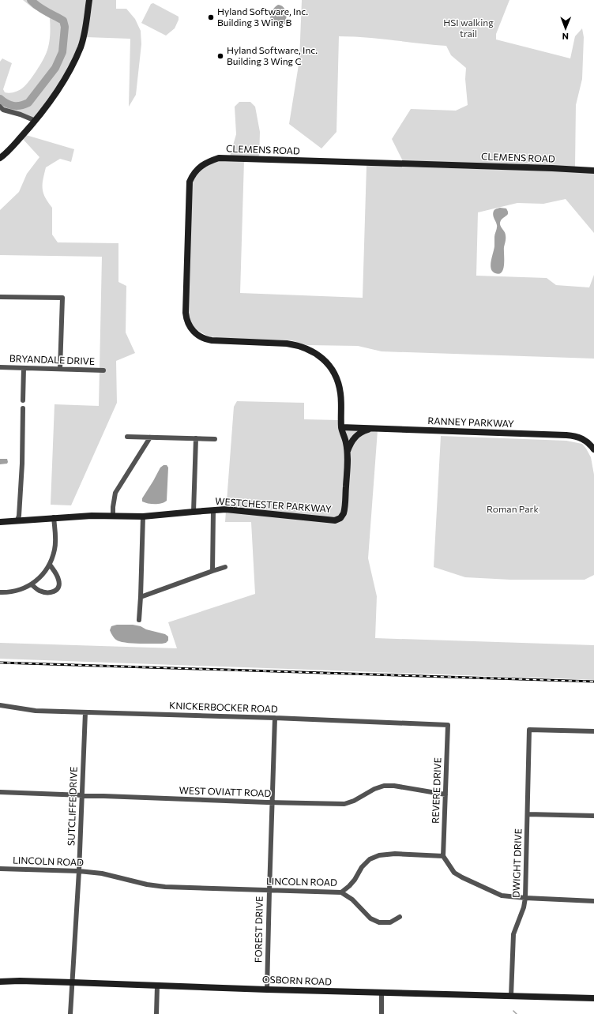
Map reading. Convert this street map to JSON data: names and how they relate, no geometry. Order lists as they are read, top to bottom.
{
  "streets": {
    "street": [
      "CLEMENS ROAD",
      "BRYANDALE DRIVE",
      "RANNEY PARKWAY",
      "WESTCHESTER PARKWAY",
      "KNICKERBOCKER ROAD",
      "REVERE DRIVE",
      "WEST OVIATT ROAD",
      "SUTCLIFFE DRIVE",
      "LINCOLN ROAD",
      "DWIGHT DRIVE",
      "FOREST DRIVE",
      "OSBORN ROAD"
    ]
  },
  "crossings": [
    ["CLEMENS ROAD", "WESTCHESTER PARKWAY"],
    ["RANNEY PARKWAY", "WESTCHESTER PARKWAY"],
    ["KNICKERBOCKER ROAD", "REVERE DRIVE"],
    ["KNICKERBOCKER ROAD", "SUTCLIFFE DRIVE"],
    ["KNICKERBOCKER ROAD", "FOREST DRIVE"],
    ["REVERE DRIVE", "WEST OVIATT ROAD"],
    ["REVERE DRIVE", "LINCOLN ROAD"],
    ["WEST OVIATT ROAD", "SUTCLIFFE DRIVE"],
    ["WEST OVIATT ROAD", "FOREST DRIVE"],
    ["SUTCLIFFE DRIVE", "LINCOLN ROAD"],
    ["SUTCLIFFE DRIVE", "OSBORN ROAD"],
    ["LINCOLN ROAD", "FOREST DRIVE"],
    ["DWIGHT DRIVE", "OSBORN ROAD"],
    ["FOREST DRIVE", "OSBORN ROAD"]
  ],
  "parks": ["HSI walking trail", "Roman Park"],
  "places": ["Hyland Software, Inc. Building 3 Wing B", "Hyland Software, Inc. Building 3 Wing C"],
  "north": "bottom"
}
